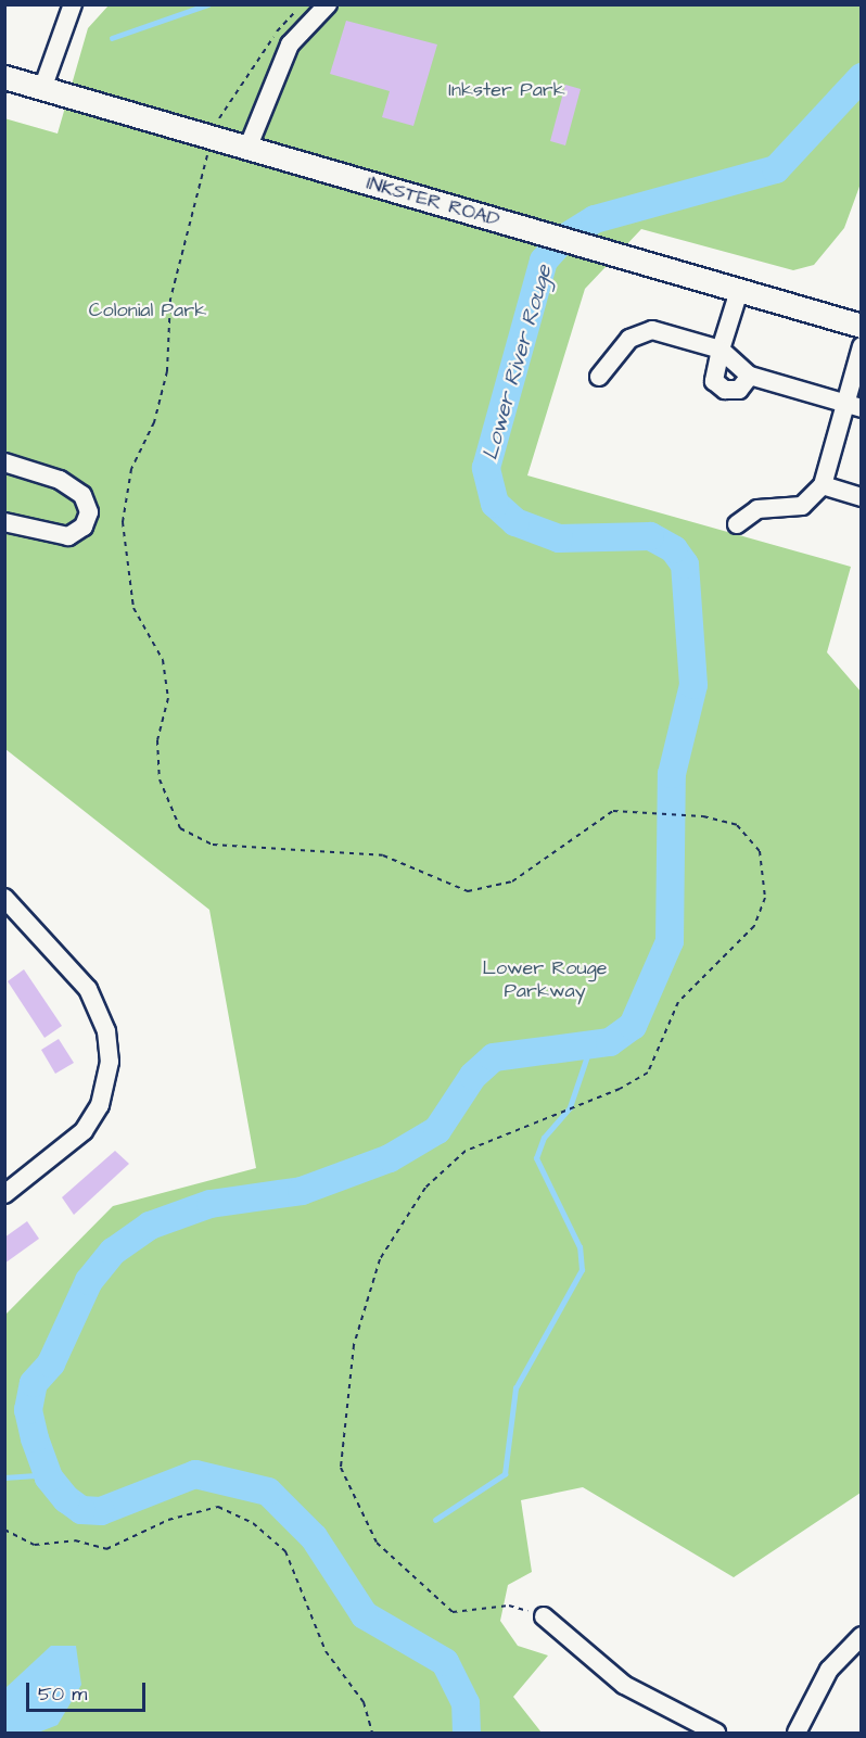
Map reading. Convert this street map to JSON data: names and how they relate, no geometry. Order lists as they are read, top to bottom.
{
  "streets": {
    "main road": ["INKSTER ROAD"]
  },
  "water": ["Lower River Rouge"],
  "parks": ["Inkster Park", "Colonial Park", "Lower Rouge Parkway"],
  "scale_bar": "50 m"
}
